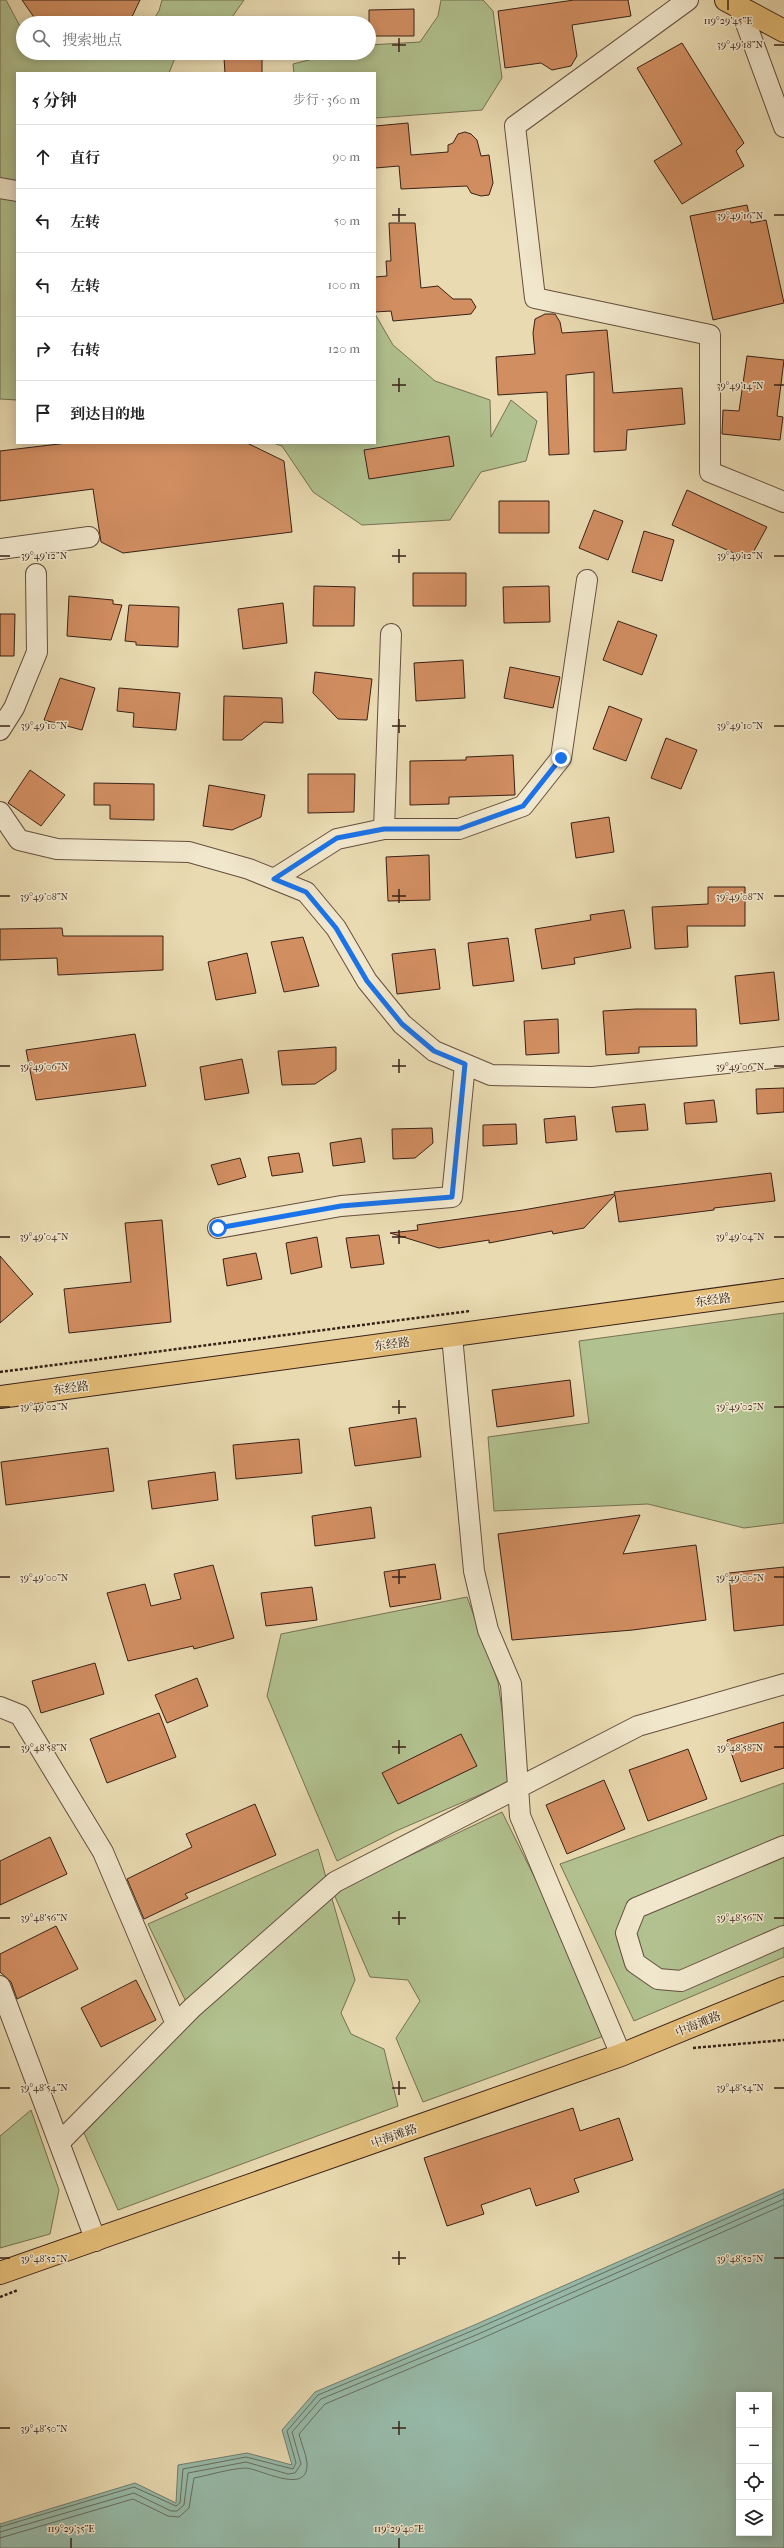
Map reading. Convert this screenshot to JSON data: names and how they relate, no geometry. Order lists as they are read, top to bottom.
{
  "streets": {
    "main road": ["东经路", "中海滩路"]
  },
  "page": {
    "search": "搜索地点",
    "heading": ["5 分钟", "步行 · 360 m"],
    "list": [
      ["直行", "90 m"],
      ["左转", "50 m"],
      ["左转", "100 m"],
      ["右转", "120 m"],
      "到达目的地"
    ],
    "map_buttons": ["+", "−"]
  },
  "coordinates": [
    "119°29'45\"E",
    "39°49'18\"N",
    "39°49'16\"N",
    "39°49'14\"N",
    "39°49'12\"N",
    "39°49'10\"N",
    "39°49'08\"N",
    "39°49'06\"N",
    "39°49'04\"N",
    "39°49'02\"N",
    "39°49'00\"N",
    "39°48'58\"N",
    "39°48'56\"N",
    "39°48'54\"N",
    "39°48'52\"N",
    "39°48'50\"N",
    "119°29'35\"E",
    "119°29'40\"E"
  ]
}
